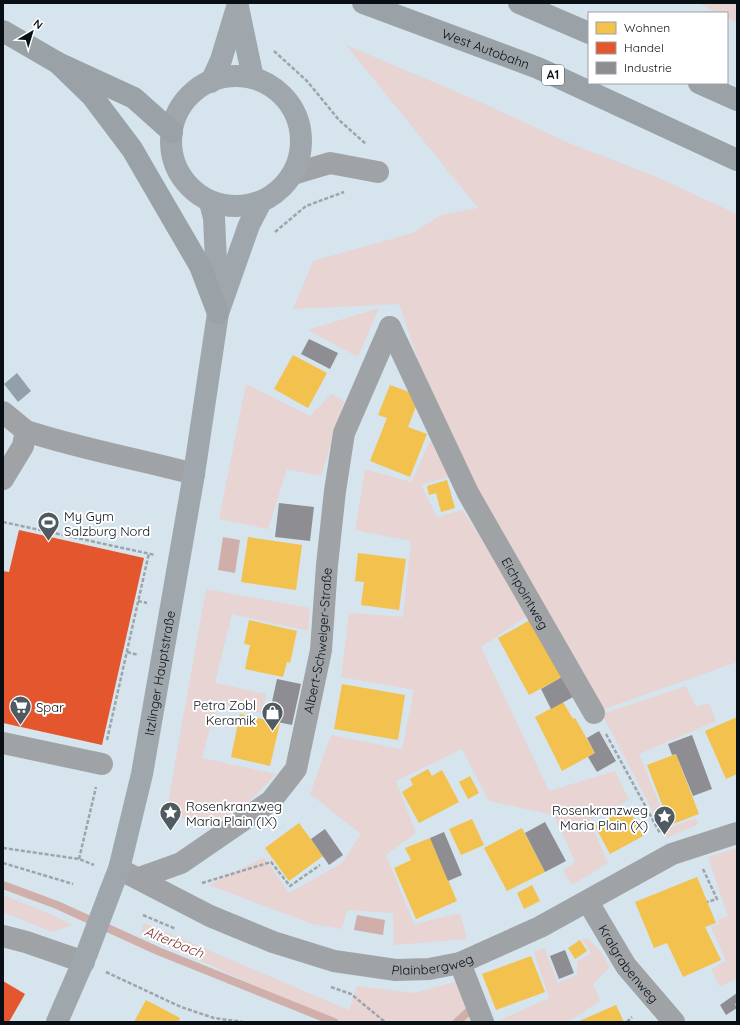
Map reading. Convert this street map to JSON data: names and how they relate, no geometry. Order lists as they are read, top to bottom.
{
  "streets": {
    "highway": ["West Autobahn", "A1"],
    "main road": ["Itzlinger Hauptstraße"],
    "street": [
      "Eichpointweg",
      "Albert-Schweiger-Straße",
      "Plainbergweg",
      "Kralgrabenweg"
    ]
  },
  "crossings": [
    ["Eichpointweg", "Albert-Schweiger-Straße"],
    ["Albert-Schweiger-Straße", "Plainbergweg"],
    ["Itzlinger Hauptstraße", "Plainbergweg"],
    ["Plainbergweg", "Kralgrabenweg"]
  ],
  "water": ["Alterbach"],
  "places": {
    "sports": ["My Gym Salzburg Nord"],
    "supermarket": ["Spar"],
    "shop": ["Petra Zobl Keramik"],
    "place": ["Rosenkranzweg Maria Plain (IX)", "Rosenkranzweg Maria Plain (X)"]
  },
  "legend": ["Wohnen", "Handel", "Industrie"],
  "north": "top right"
}
